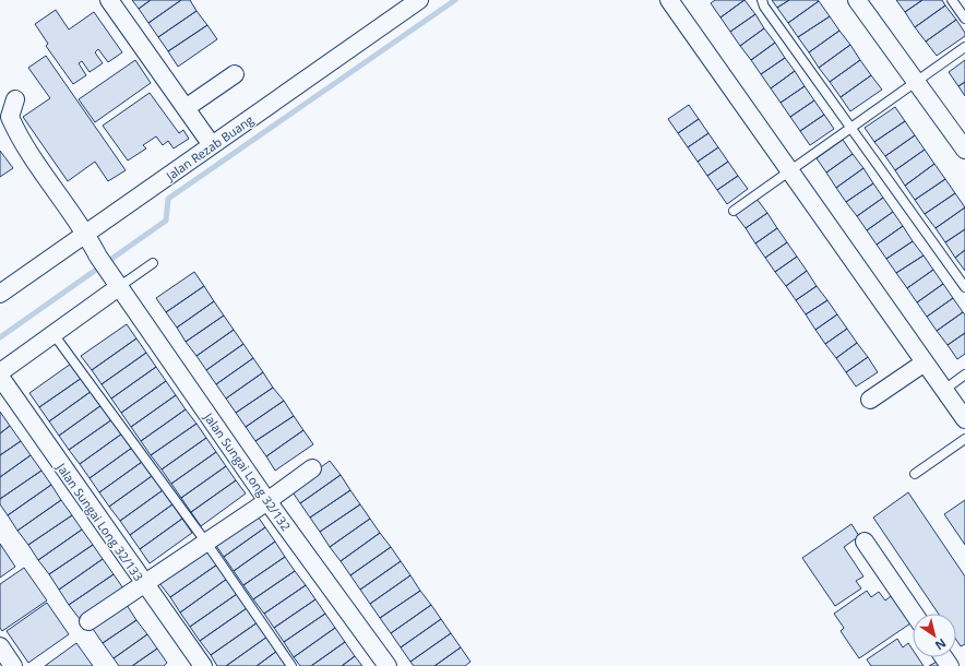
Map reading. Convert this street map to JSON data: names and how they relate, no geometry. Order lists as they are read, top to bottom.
{
  "streets": {
    "street": ["Jalan Rezab Buang", "Jalan Sungai Long 32/132", "Jalan Sungai Long 32/133"]
  },
  "crossings": [
    ["Jalan Rezab Buang", "Jalan Sungai Long 32/132"]
  ],
  "north": "bottom right"
}
